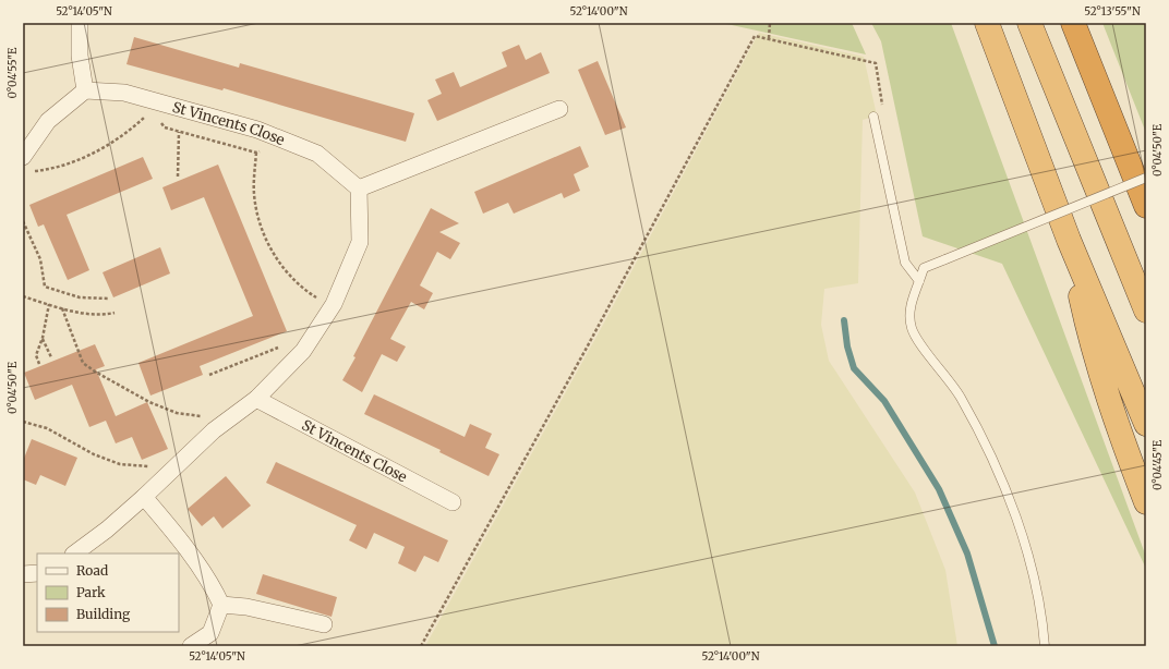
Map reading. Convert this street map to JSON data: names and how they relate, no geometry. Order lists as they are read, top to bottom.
{
  "streets": {
    "street": ["St Vincents Close"]
  },
  "legend": ["Road", "Park", "Building"],
  "coordinates": [
    "52°14'05\"N",
    "52°14'00\"N",
    "52°13'55\"N",
    "0°04'55\"E",
    "0°04'50\"E",
    "0°04'45\"E"
  ]
}
